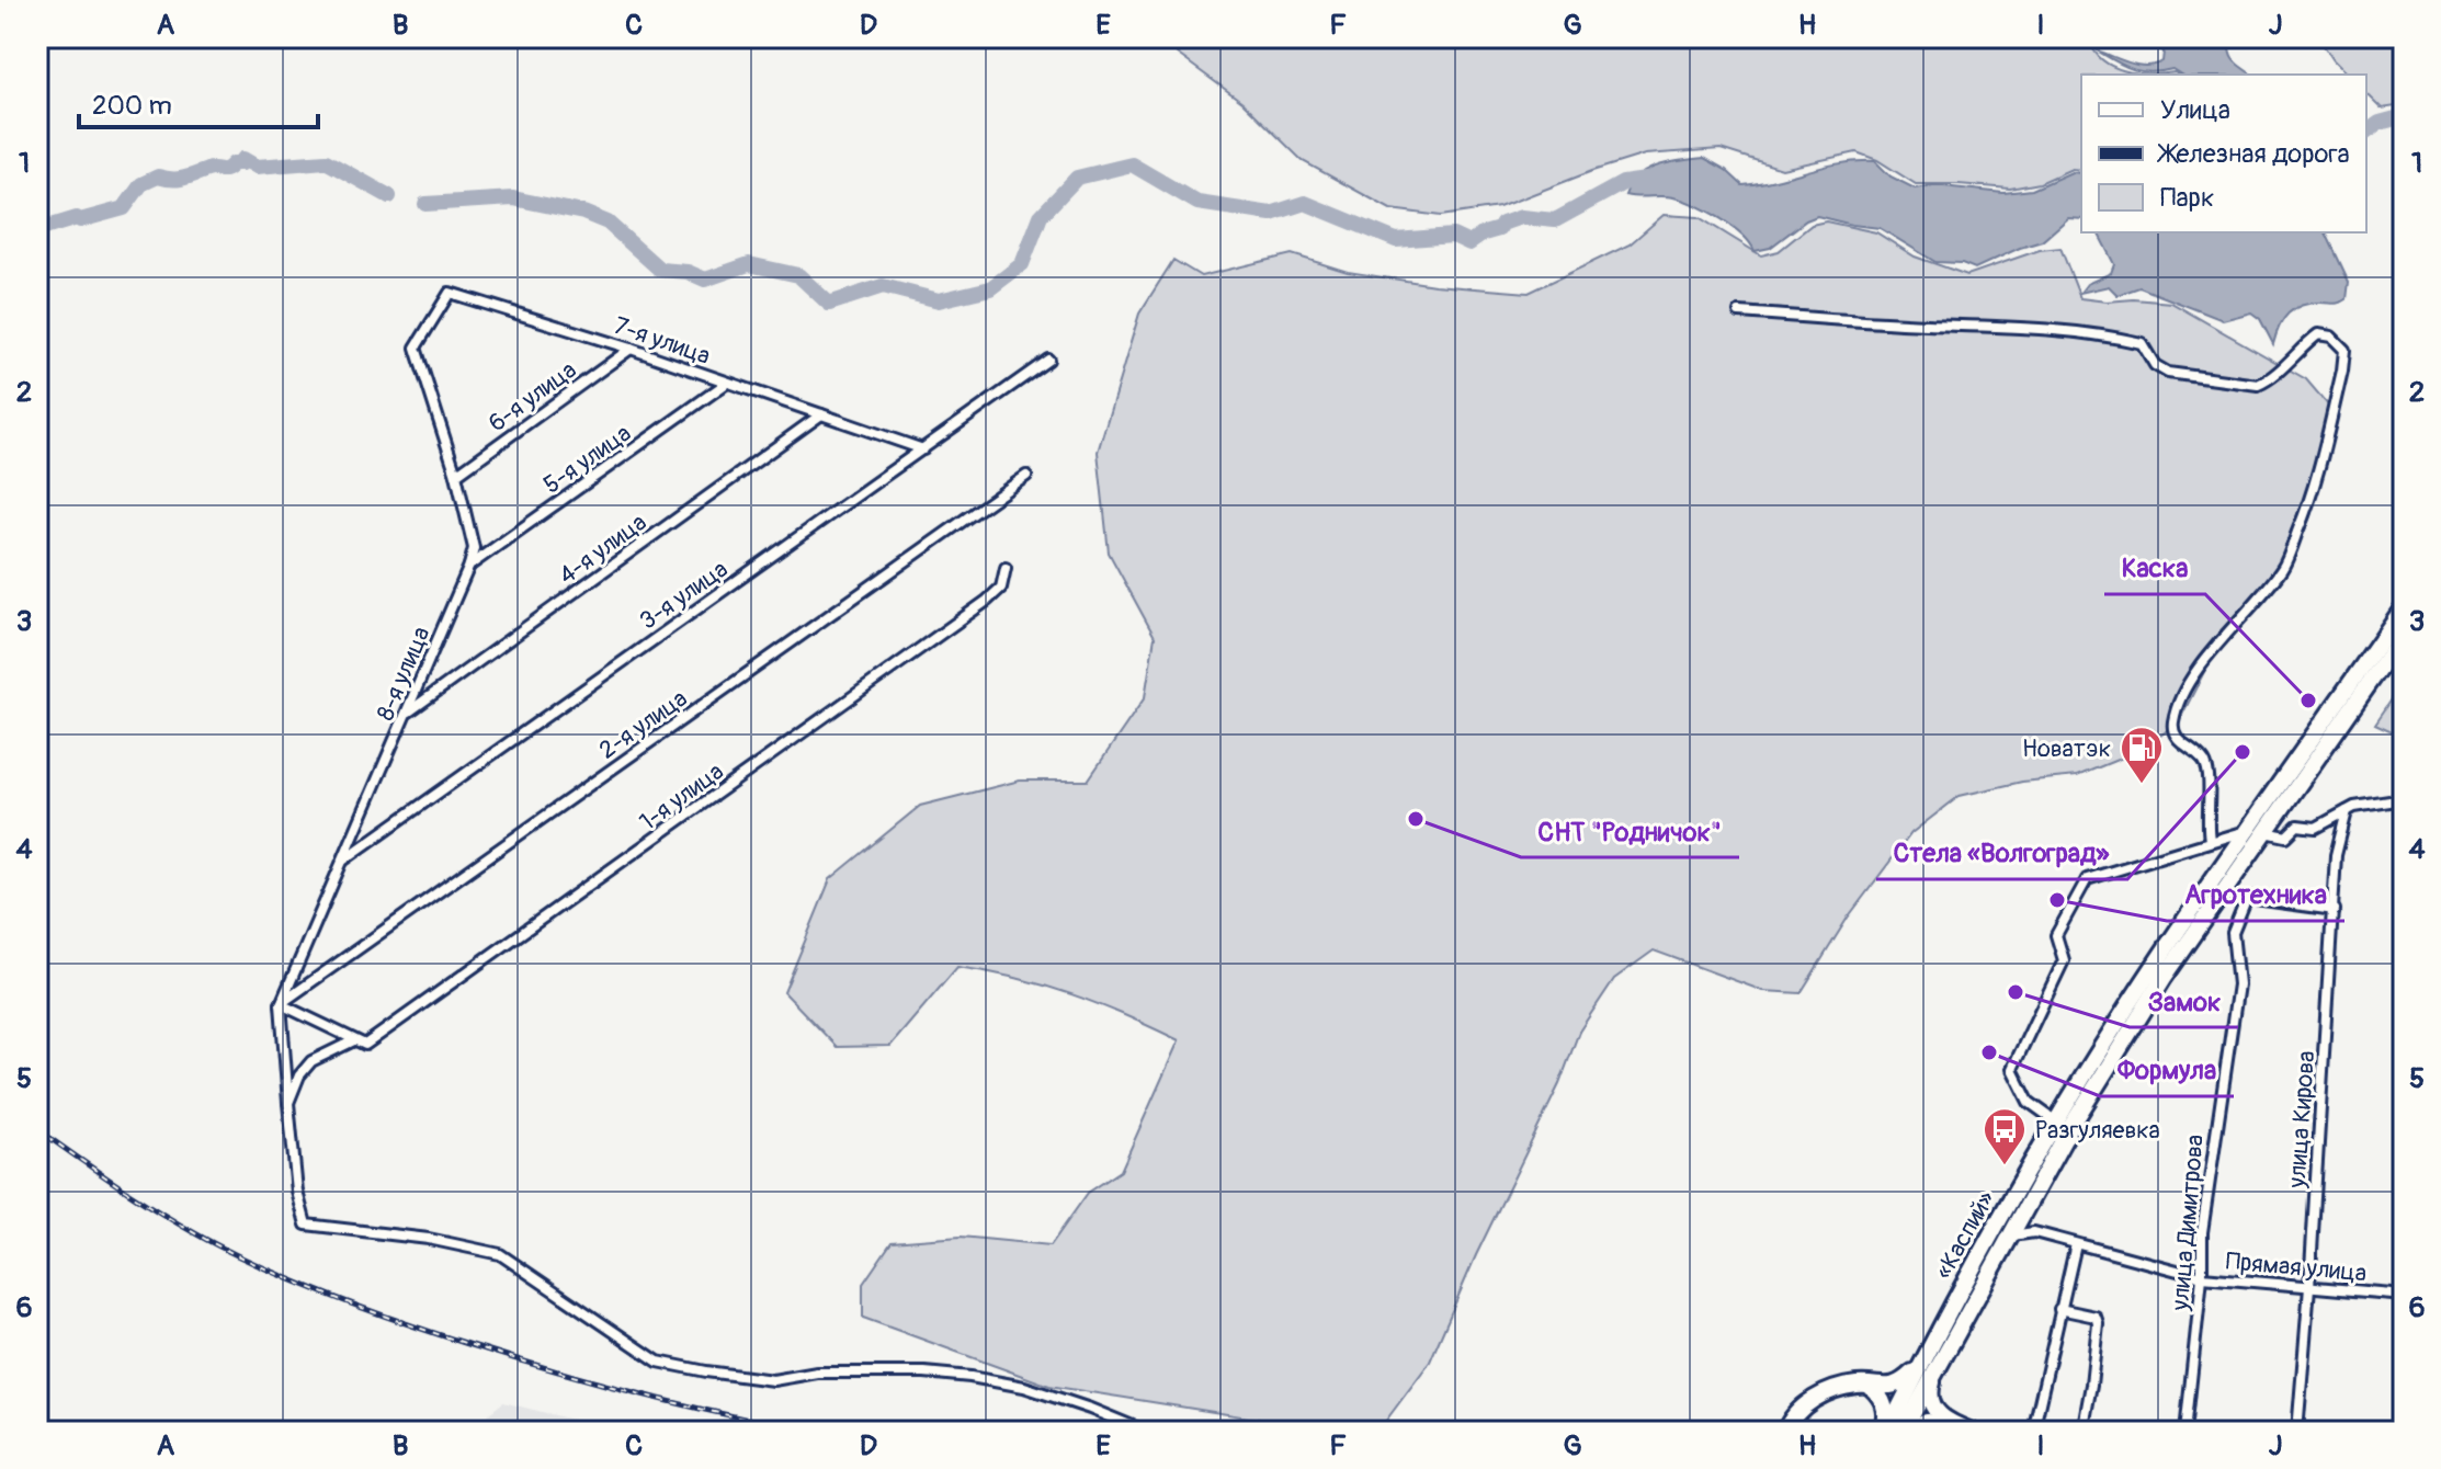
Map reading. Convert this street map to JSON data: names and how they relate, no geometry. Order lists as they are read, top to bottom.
{
  "streets": {
    "highway": ["«Каспий»"],
    "street": [
      "7-я улица",
      "6-я улица",
      "5-я улица",
      "4-я улица",
      "3-я улица",
      "8-я улица",
      "2-я улица",
      "1-я улица",
      "улица Кирова",
      "улица Димитрова",
      "Прямая улица"
    ]
  },
  "crossings": [
    ["7-я улица", "6-я улица"],
    ["7-я улица", "5-я улица"],
    ["7-я улица", "4-я улица"],
    ["7-я улица", "3-я улица"],
    ["7-я улица", "8-я улица"],
    ["6-я улица", "8-я улица"],
    ["5-я улица", "8-я улица"],
    ["4-я улица", "8-я улица"],
    ["3-я улица", "8-я улица"],
    ["8-я улица", "2-я улица"],
    ["улица Кирова", "улица Димитрова"],
    ["улица Кирова", "Прямая улица"],
    ["улица Димитрова", "Прямая улица"]
  ],
  "places": {
    "other": [
      "Каска",
      "Стела «Волгоград»",
      "СНТ \"Родничок\"",
      "Агротехника",
      "Замок",
      "Формула"
    ],
    "fuel station": ["Новатэк"],
    "bus stop": ["Разгуляевка"]
  },
  "legend": ["Улица", "Железная дорога", "Парк"],
  "scale_bar": "200 m",
  "grid": {
    "columns": [
      "A",
      "B",
      "C",
      "D",
      "E",
      "F",
      "G",
      "H",
      "I",
      "J"
    ],
    "rows": [
      "1",
      "2",
      "3",
      "4",
      "5",
      "6"
    ]
  }
}
